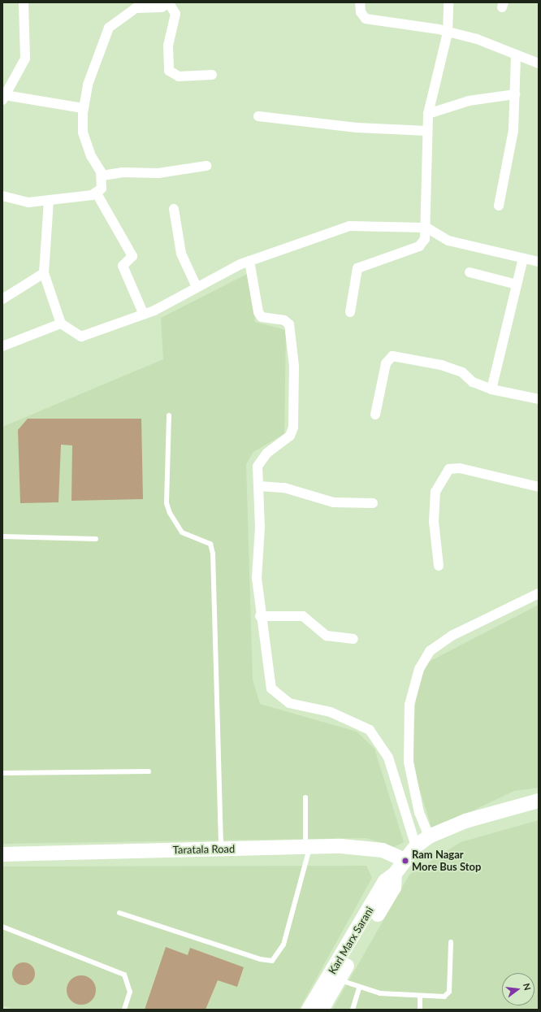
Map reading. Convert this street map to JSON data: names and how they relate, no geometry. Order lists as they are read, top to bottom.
{
  "streets": {
    "main road": ["Taratala Road", "Karl Marx Sarani"]
  },
  "crossings": [
    ["Taratala Road", "Karl Marx Sarani"]
  ],
  "places": ["Ram Nagar More Bus Stop"],
  "north": "right"
}
